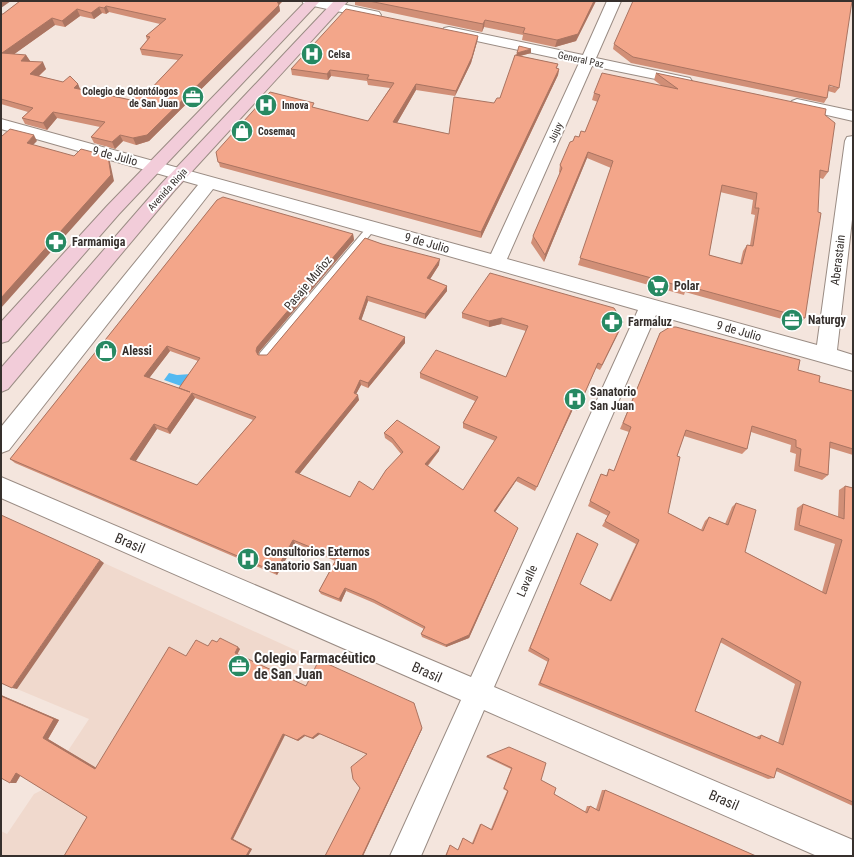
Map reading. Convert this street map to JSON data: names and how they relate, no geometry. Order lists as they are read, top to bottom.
{
  "streets": {
    "main road": ["Avenida Rioja"],
    "street": [
      "General Paz",
      "Jujuy",
      "9 de Julio",
      "Aberastain",
      "Brasil",
      "Lavalle"
    ],
    "lane": ["Pasaje Muñoz"]
  },
  "crossings": [
    ["General Paz", "Jujuy"],
    ["Jujuy", "9 de Julio"],
    ["9 de Julio", "Avenida Rioja"],
    ["9 de Julio", "Aberastain"],
    ["9 de Julio", "Pasaje Muñoz"],
    ["9 de Julio", "Lavalle"],
    ["Brasil", "Lavalle"]
  ],
  "places": {
    "hospital": [
      "Celsa",
      "Innova",
      "Sanatorio San Juan",
      "Consultorios Externos Sanatorio San Juan"
    ],
    "office": ["Colegio de Odontólogos de San Juan", "Naturgy", "Colegio Farmacéutico de San Juan"],
    "shop": ["Cosemaq", "Alessi"],
    "pharmacy": ["Farmamiga", "Farmaluz"],
    "supermarket": ["Polar"]
  }
}
